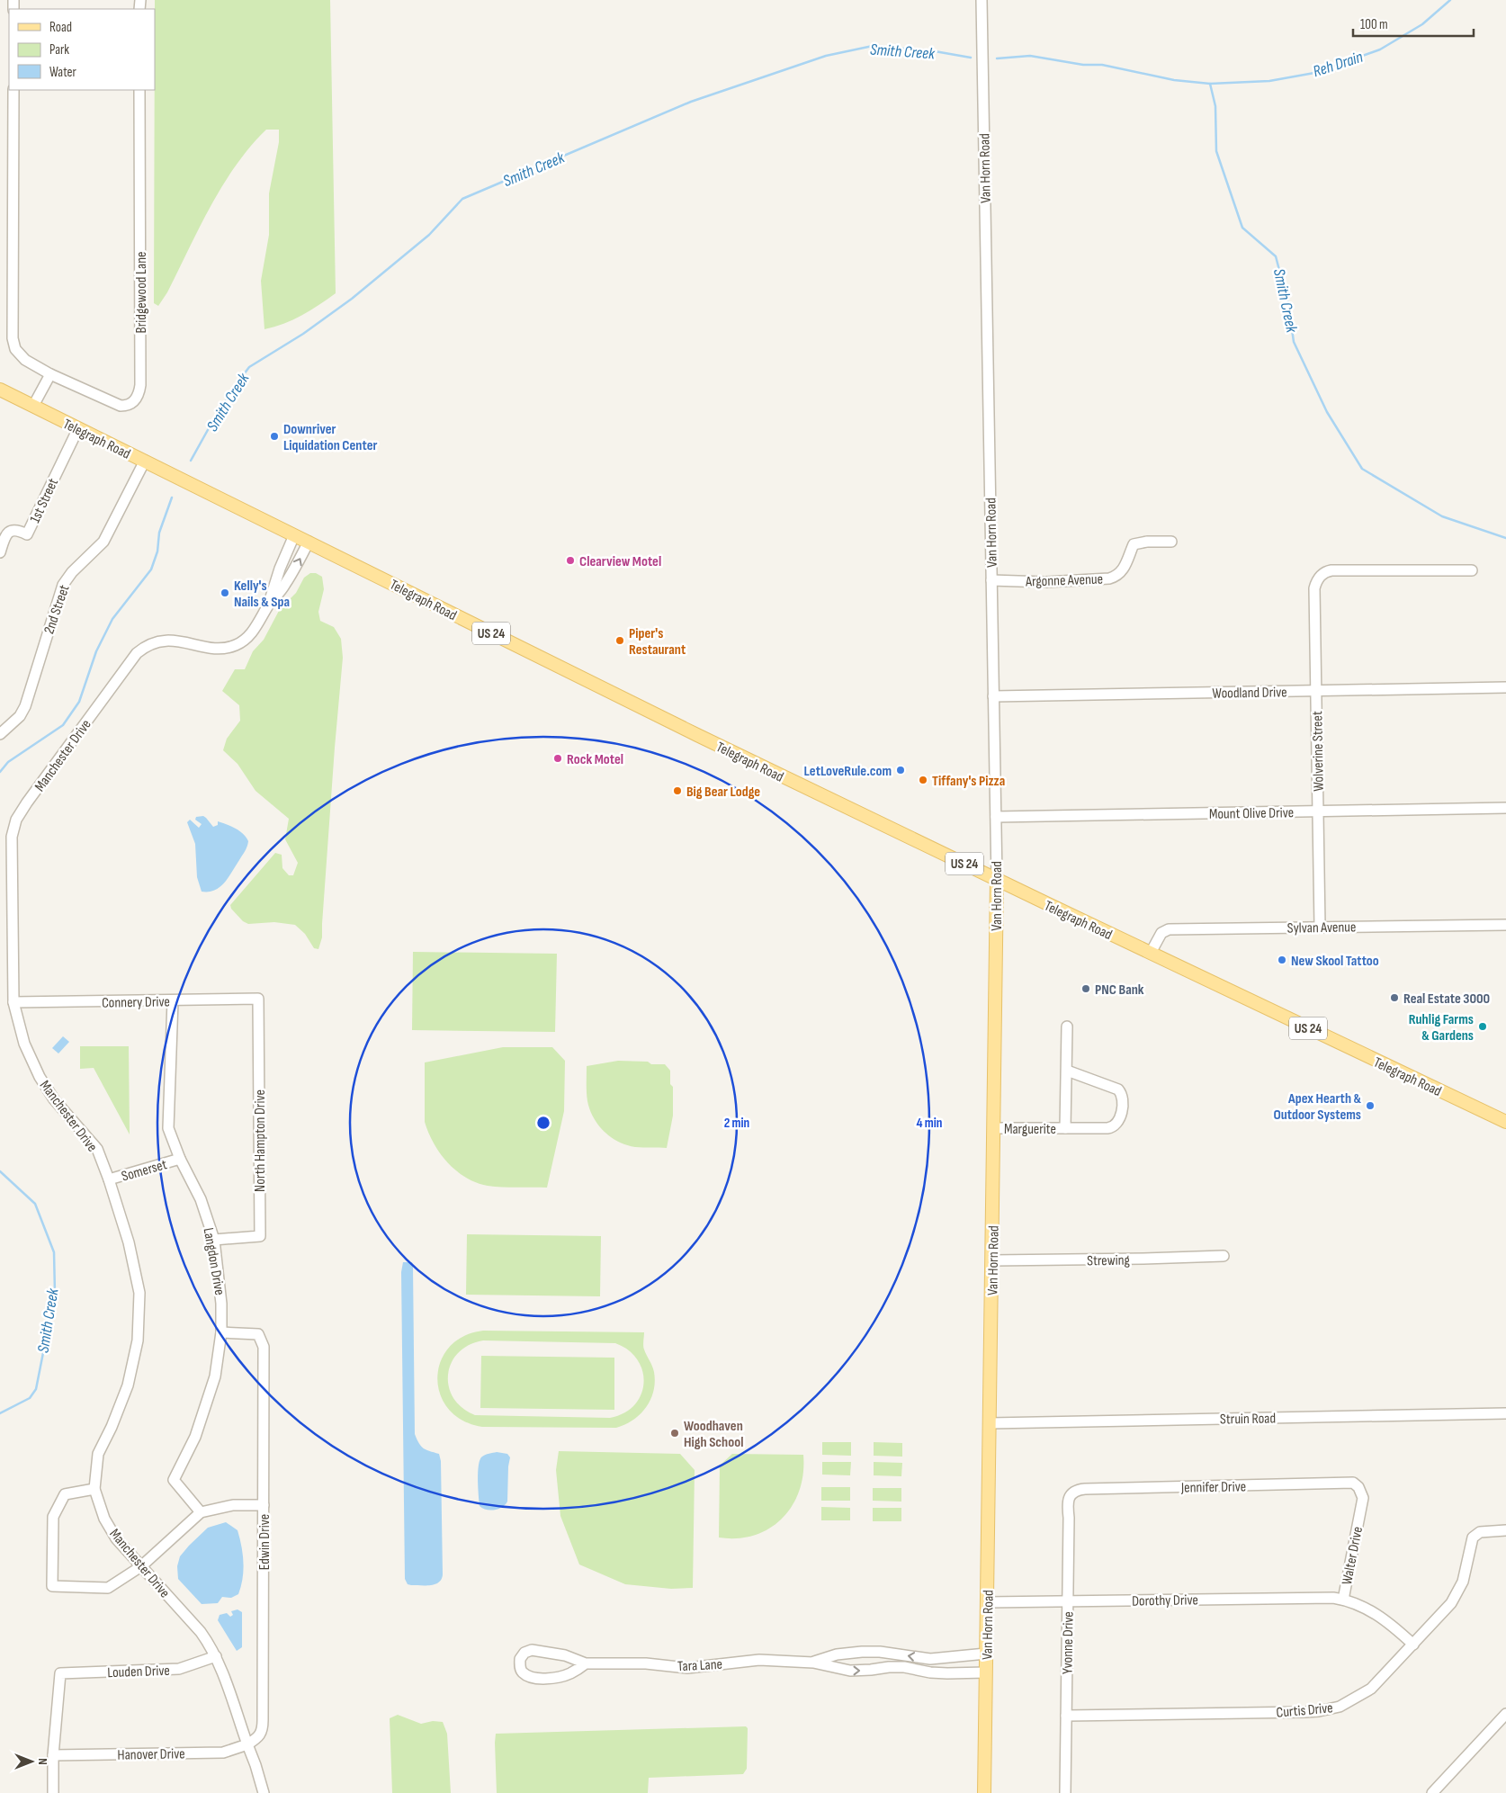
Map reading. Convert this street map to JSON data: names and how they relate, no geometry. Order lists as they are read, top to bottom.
{
  "streets": {
    "main road": ["Van Horn Road", "Telegraph Road", "US 24"],
    "street": [
      "Bridgewood Lane",
      "1st Street",
      "Argonne Avenue",
      "2nd Street",
      "Woodland Drive",
      "Wolverine Street",
      "Manchester Drive",
      "Mount Olive Drive",
      "Sylvan Avenue",
      "Connery Drive",
      "Marguerite",
      "North Hampton Drive",
      "Somerset",
      "Strewing",
      "Langdon Drive",
      "Struin Road",
      "Jennifer Drive",
      "Edwin Drive",
      "Walter Drive",
      "Dorothy Drive",
      "Yvonne Drive",
      "Tara Lane",
      "Louden Drive",
      "Curtis Drive",
      "Hanover Drive"
    ]
  },
  "crossings": [
    ["Van Horn Road", "Telegraph Road"],
    ["Van Horn Road", "Argonne Avenue"],
    ["Van Horn Road", "Woodland Drive"],
    ["Van Horn Road", "Mount Olive Drive"],
    ["Van Horn Road", "Marguerite"],
    ["Van Horn Road", "Strewing"],
    ["Van Horn Road", "Struin Road"],
    ["Van Horn Road", "Dorothy Drive"],
    ["Van Horn Road", "Tara Lane"],
    ["Telegraph Road", "1st Street"],
    ["Telegraph Road", "2nd Street"],
    ["Telegraph Road", "Manchester Drive"],
    ["Telegraph Road", "Sylvan Avenue"],
    ["Woodland Drive", "Wolverine Street"],
    ["Wolverine Street", "Mount Olive Drive"],
    ["Wolverine Street", "Sylvan Avenue"],
    ["Manchester Drive", "Connery Drive"],
    ["Manchester Drive", "Somerset"],
    ["Manchester Drive", "Edwin Drive"],
    ["Manchester Drive", "Louden Drive"],
    ["Manchester Drive", "Hanover Drive"],
    ["Connery Drive", "North Hampton Drive"],
    ["Connery Drive", "Langdon Drive"],
    ["North Hampton Drive", "Langdon Drive"],
    ["Somerset", "Langdon Drive"],
    ["Langdon Drive", "Edwin Drive"],
    ["Jennifer Drive", "Walter Drive"],
    ["Jennifer Drive", "Yvonne Drive"],
    ["Edwin Drive", "Hanover Drive"],
    ["Walter Drive", "Dorothy Drive"],
    ["Walter Drive", "Curtis Drive"],
    ["Dorothy Drive", "Yvonne Drive"],
    ["Yvonne Drive", "Curtis Drive"],
    ["Louden Drive", "Hanover Drive"]
  ],
  "water": ["Smith Creek", "Reh Drain"],
  "places": [
    "Downriver Liquidation Center",
    "Clearview Motel",
    "Kelly's Nails & Spa",
    "Piper's Restaurant",
    "Rock Motel",
    "LetLoveRule.com",
    "Tiffany's Pizza",
    "Big Bear Lodge",
    "New Skool Tattoo",
    "PNC Bank",
    "Real Estate 3000",
    "Ruhlig Farms & Gardens",
    "Apex Hearth & Outdoor Systems",
    "Woodhaven High School"
  ],
  "legend": ["Road", "Park", "Water"],
  "scale_bar": "100 m",
  "north": "right",
  "rings": ["2 min", "4 min"]
}
